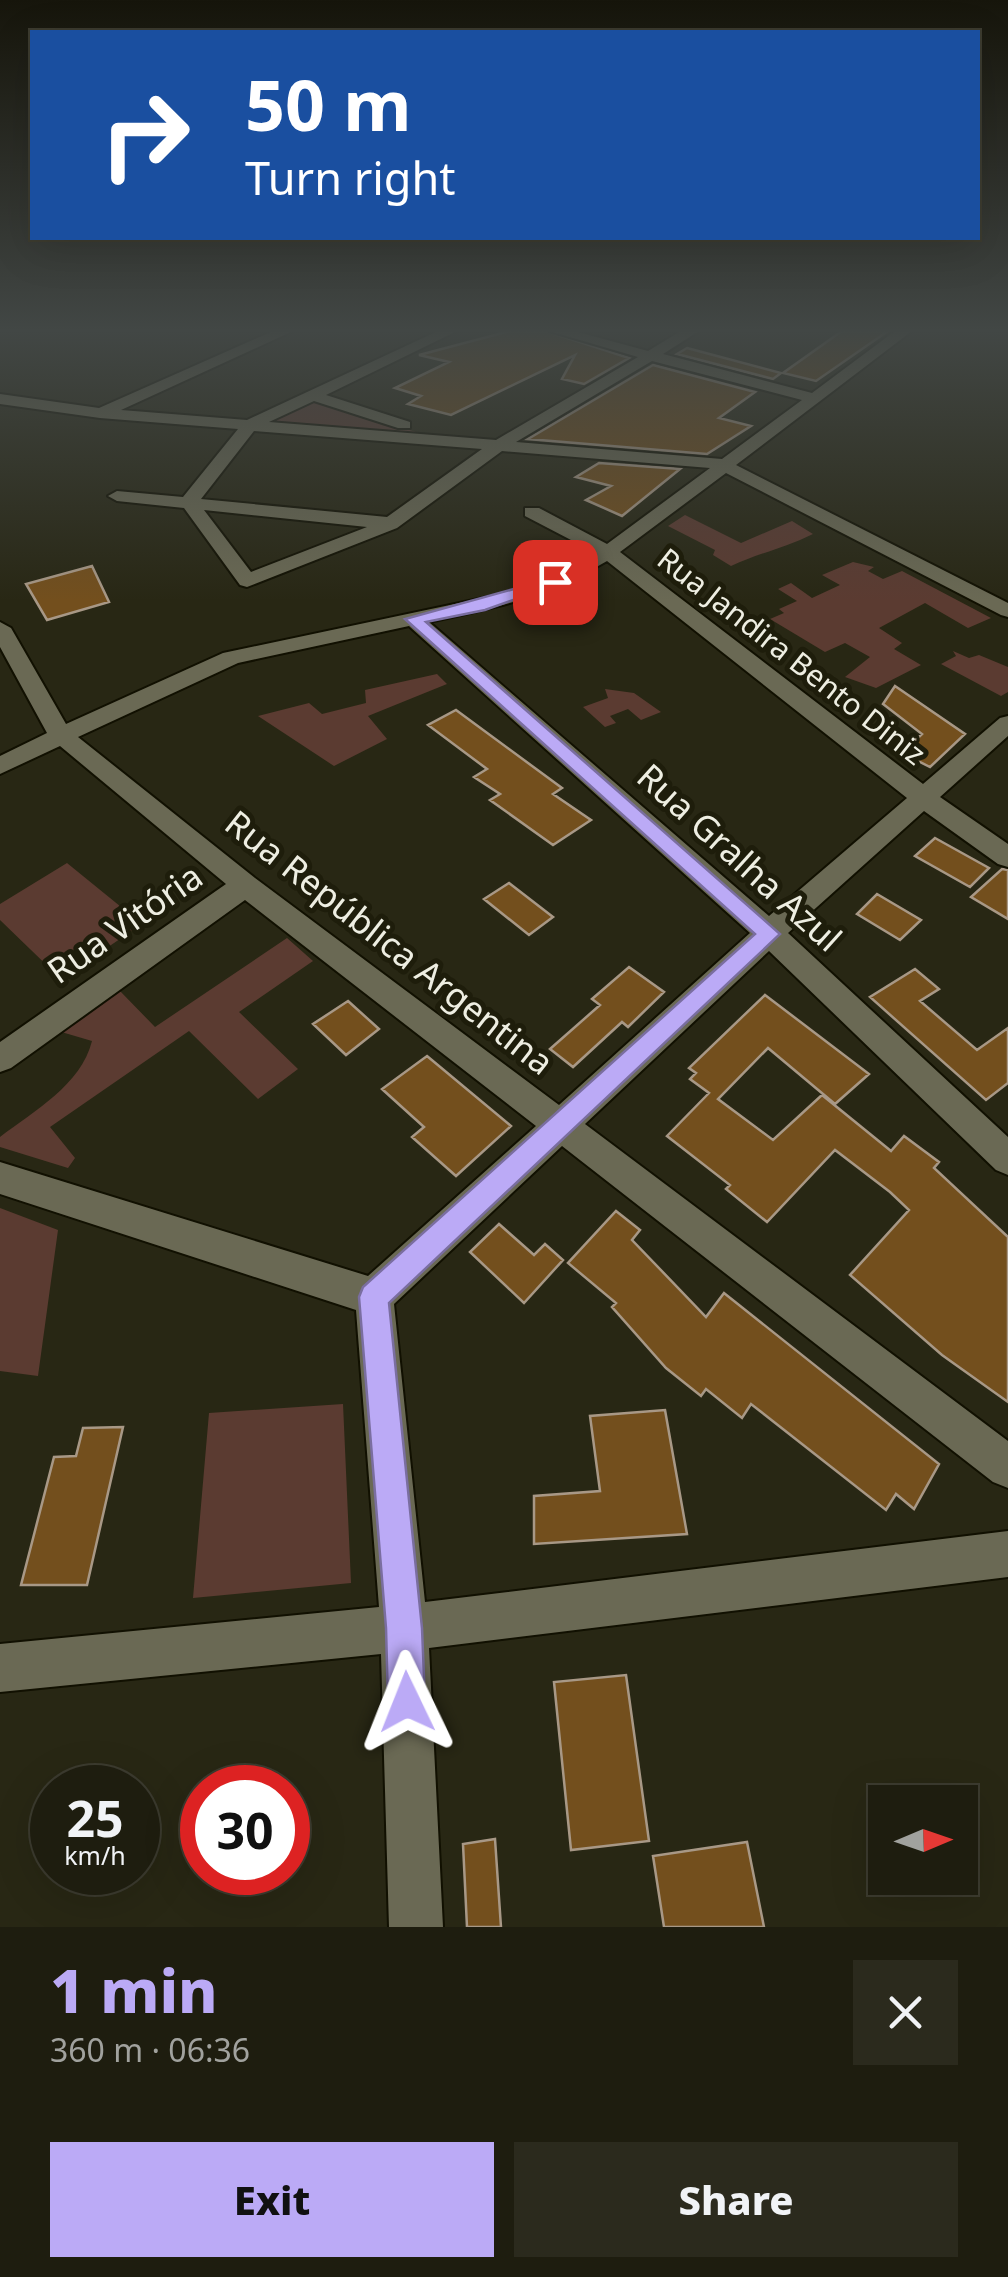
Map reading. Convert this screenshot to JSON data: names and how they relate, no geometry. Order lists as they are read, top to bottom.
{
  "streets": {
    "street": [
      "Rua Jandira Bento Diniz",
      "Rua Gralha Azul",
      "Rua Vitória",
      "Rua República Argentina"
    ]
  },
  "crossings": [
    ["Rua Vitória", "Rua República Argentina"]
  ],
  "north": "right",
  "page": {
    "turn": ["50 m", "Turn right"],
    "speed": "25 km/h",
    "limit": "30",
    "heading": ["1 min", "360 m · 06:36"],
    "buttons": ["Exit", "Share"]
  }
}
